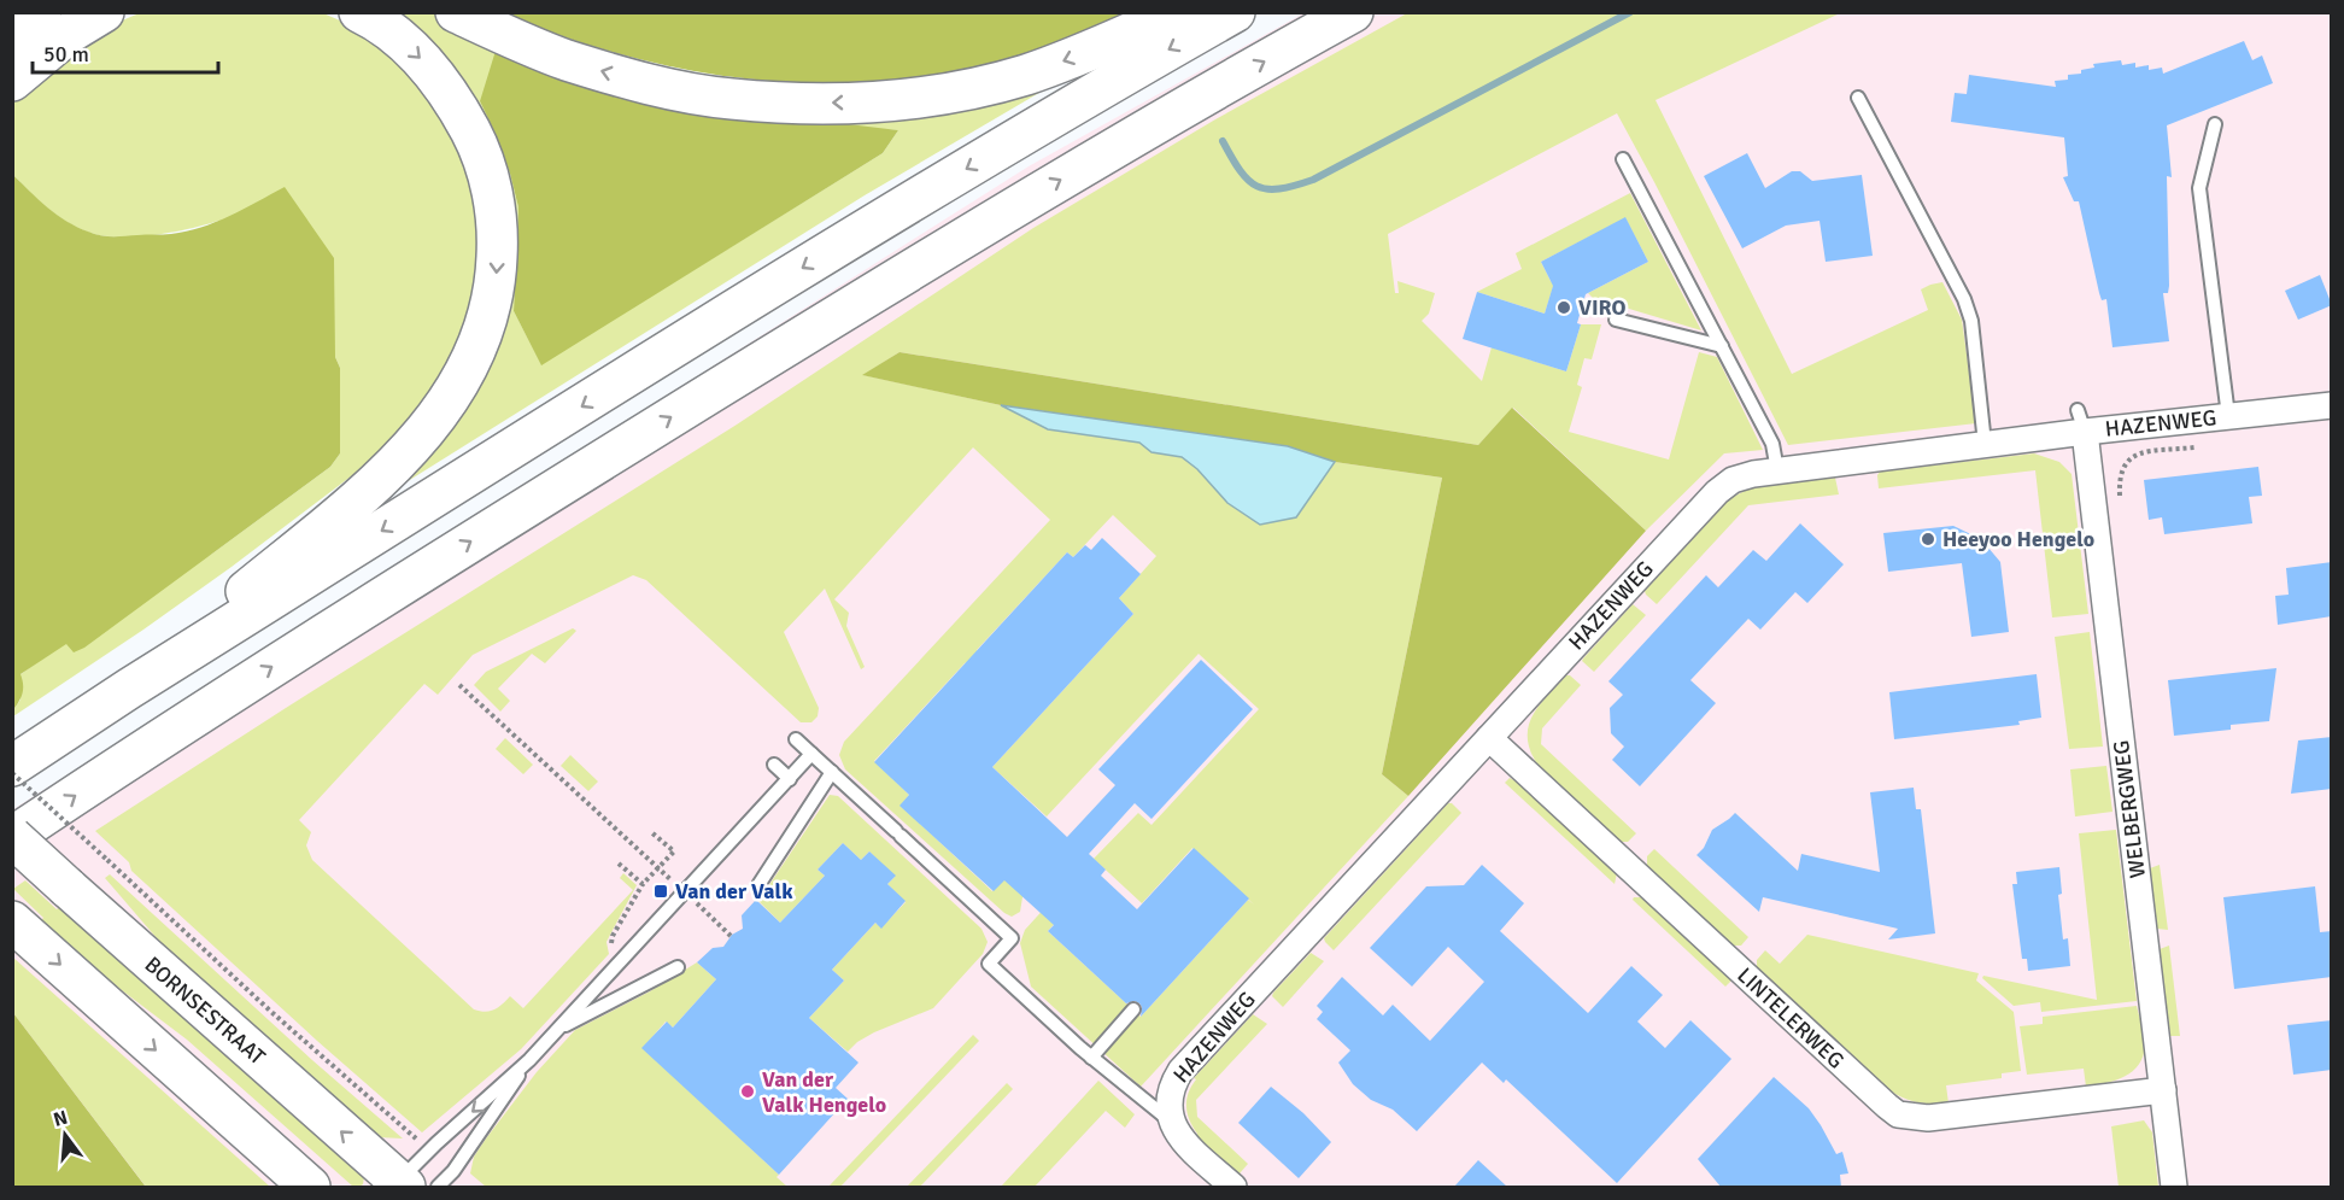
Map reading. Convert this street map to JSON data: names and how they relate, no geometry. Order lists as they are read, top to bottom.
{
  "streets": {
    "main road": ["BORNSESTRAAT"],
    "street": ["HAZENWEG", "WELBERGWEG", "LINTELERWEG"]
  },
  "crossings": [
    ["HAZENWEG", "WELBERGWEG"],
    ["HAZENWEG", "LINTELERWEG"],
    ["WELBERGWEG", "LINTELERWEG"]
  ],
  "places": {
    "other": ["VIRO", "Heeyoo Hengelo", "Van der Valk Hengelo"],
    "transit": ["Van der Valk"]
  },
  "scale_bar": "50 m",
  "north": "top"
}
